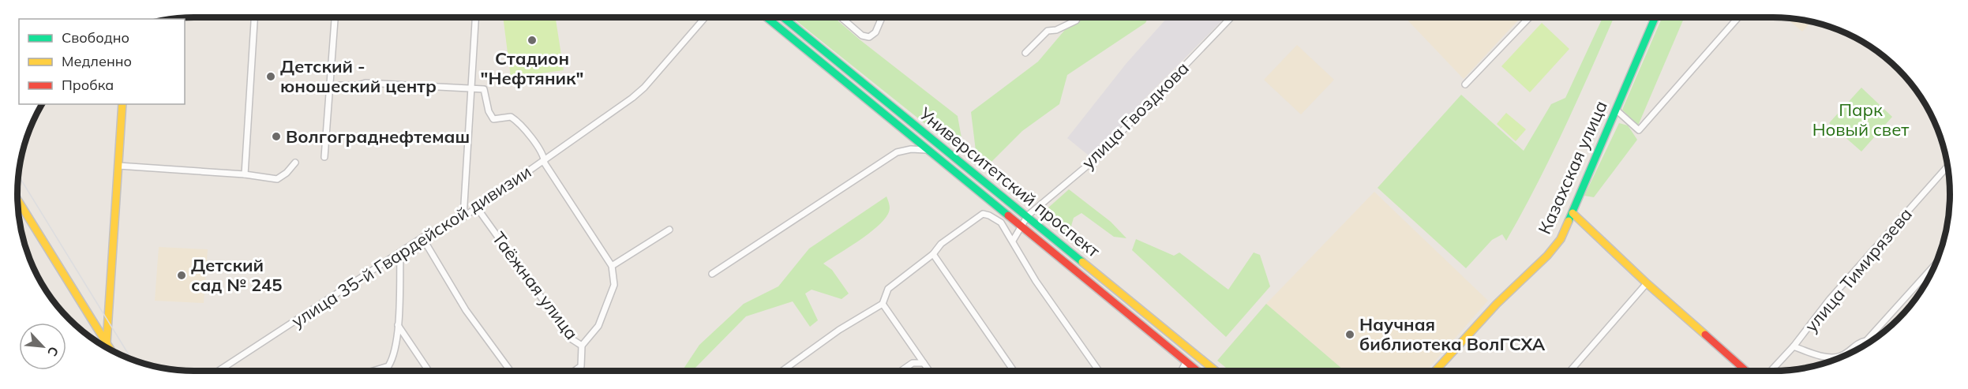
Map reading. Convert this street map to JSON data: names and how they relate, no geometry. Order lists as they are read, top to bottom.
{
  "streets": {
    "main road": ["Казахская улица", "Университетский проспект"],
    "street": [
      "улица Гвоздкова",
      "улица 35-й Гвардейской дивизии",
      "улица Тимирязева",
      "Таёжная улица"
    ]
  },
  "crossings": [
    ["улица Гвоздкова", "Университетский проспект"],
    ["улица 35-й Гвардейской дивизии", "Таёжная улица"]
  ],
  "parks": ["Парк Новый свет"],
  "places": [
    "Стадион \"Нефтяник\"",
    "Детский - юношеский центр",
    "Волгограднефтемаш",
    "Детский сад № 245",
    "Научная библиотека ВолГСХА"
  ],
  "legend": ["Свободно", "Медленно", "Пробка"],
  "north": "bottom right"
}
